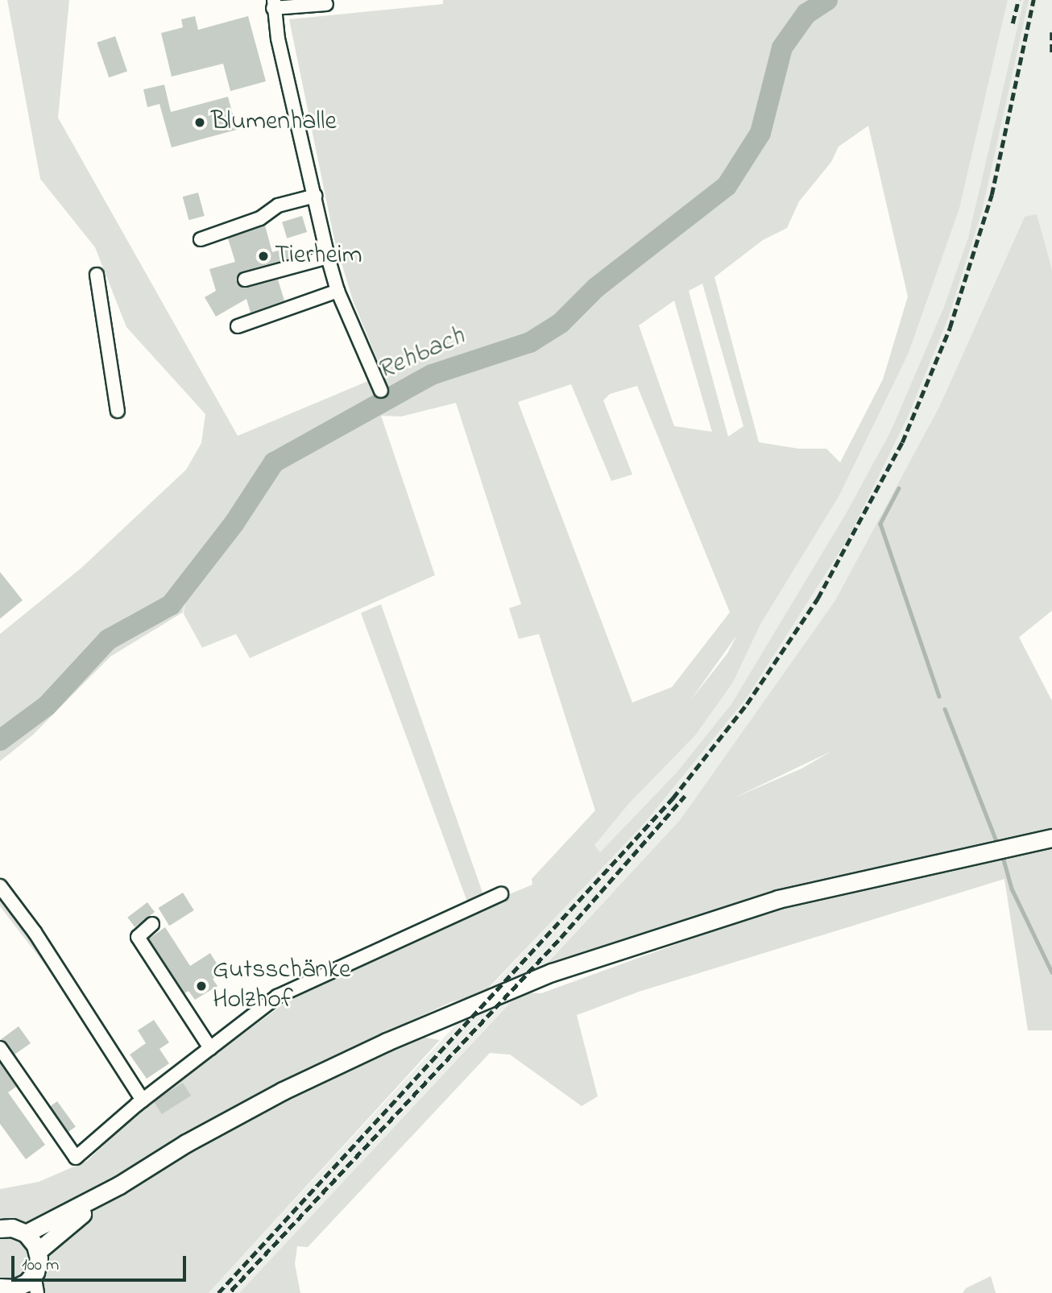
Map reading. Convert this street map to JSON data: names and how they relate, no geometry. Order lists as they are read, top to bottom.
{
  "water": ["Rehbach"],
  "places": ["Blumenhalle", "Tierheim", "Gutsschänke Holzhof"],
  "scale_bar": "100 m"
}
